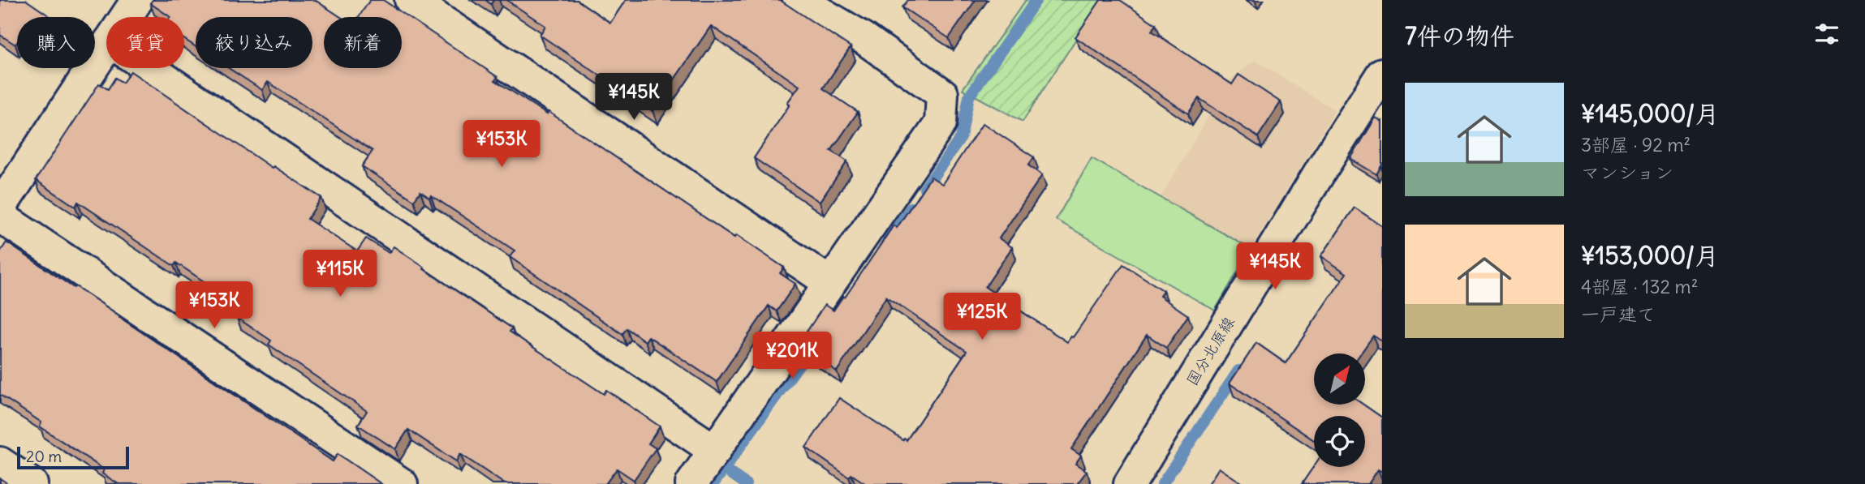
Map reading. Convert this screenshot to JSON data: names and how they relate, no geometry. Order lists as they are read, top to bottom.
{
  "streets": {
    "street": ["国分北原線"]
  },
  "scale_bar": "20 m",
  "north": "top right",
  "page": {
    "heading": "7件の物件",
    "chip": [
      "購入",
      "賃貸",
      "絞り込み",
      "新着"
    ],
    "list": [
      {
        "name": "¥145,000/月",
        "note": "3部屋 · 92 m² · マンション"
      },
      {
        "name": "¥153,000/月",
        "note": "4部屋 · 132 m² · 一戸建て"
      }
    ],
    "price": [
      "¥145K",
      "¥153K",
      "¥145K",
      "¥115K",
      "¥153K",
      "¥125K",
      "¥201K"
    ],
    "scale": "20 m"
  }
}
